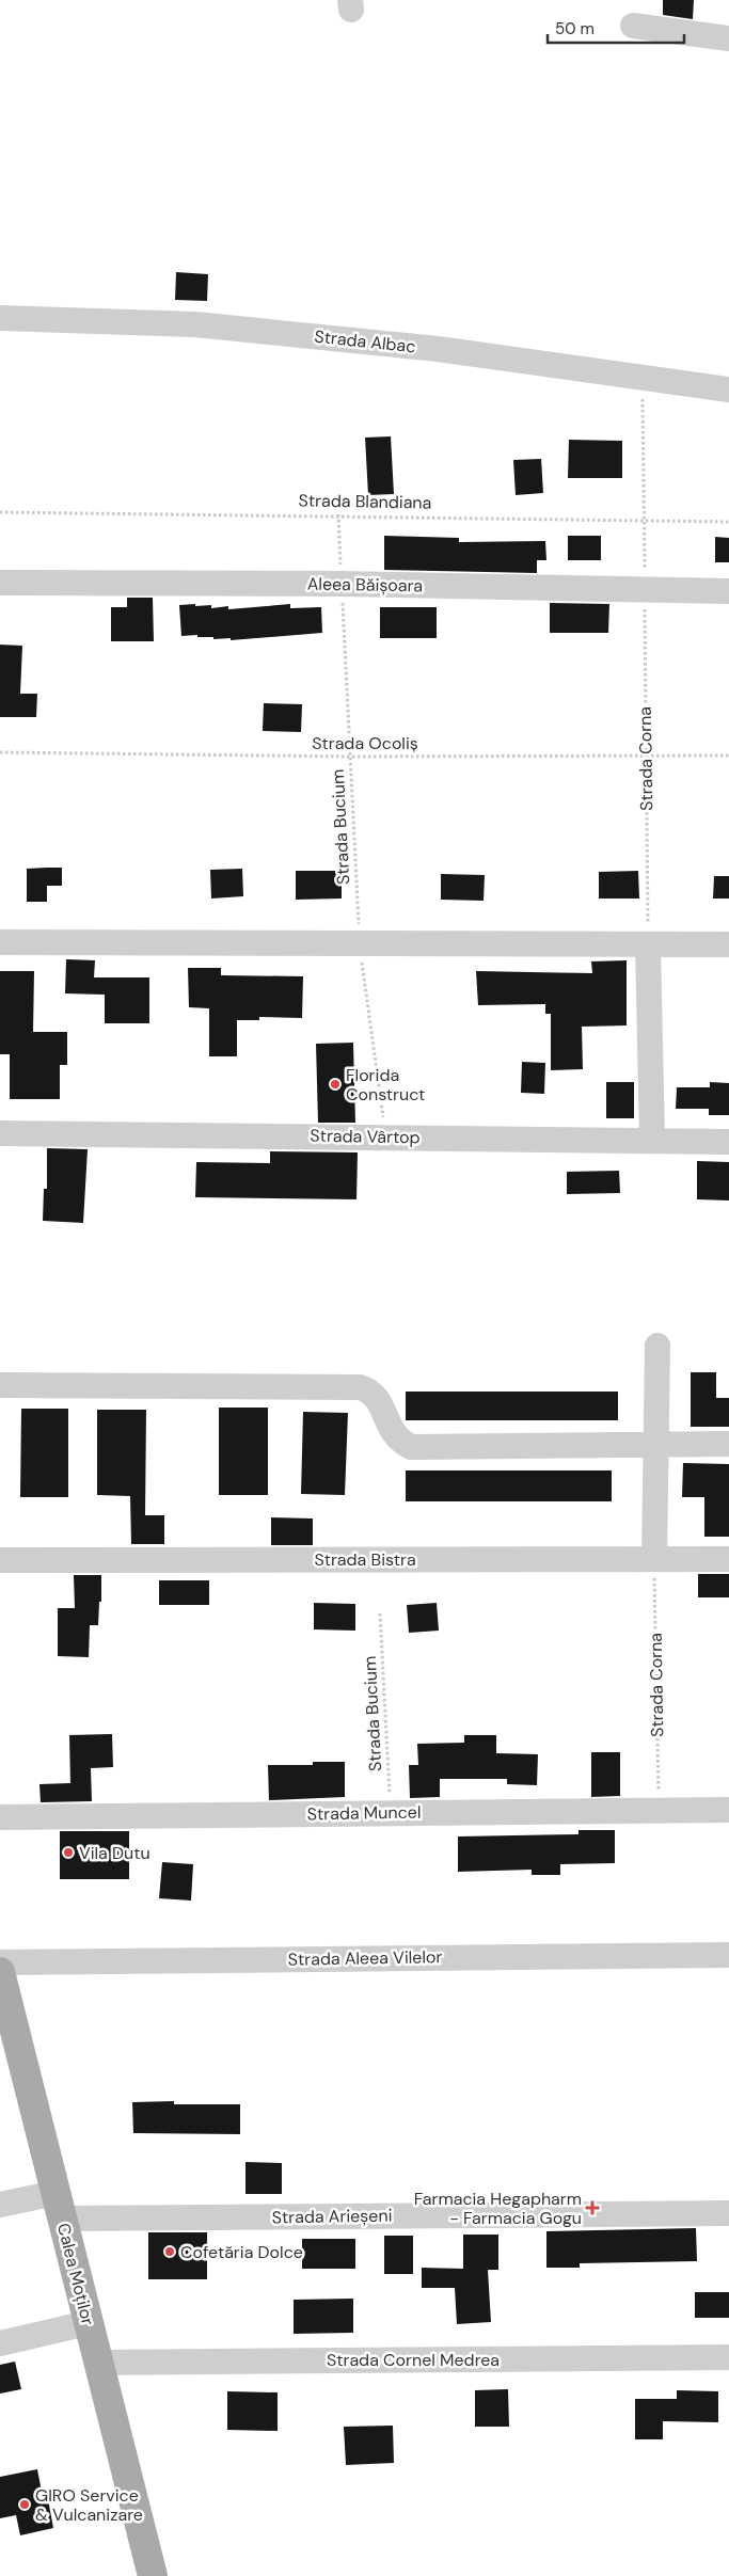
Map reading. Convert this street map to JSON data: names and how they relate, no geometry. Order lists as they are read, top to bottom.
{
  "streets": {
    "main road": ["Calea Moților"],
    "street": [
      "Strada Albac",
      "Aleea Băișoara",
      "Strada Vârtop",
      "Strada Bistra",
      "Strada Muncel",
      "Strada Aleea Vilelor",
      "Strada Arieșeni",
      "Strada Cornel Medrea"
    ],
    "path": [
      "Strada Blandiana",
      "Strada Ocoliș",
      "Strada Corna",
      "Strada Bucium"
    ]
  },
  "crossings": [
    ["Strada Albac", "Strada Corna"],
    ["Strada Blandiana", "Strada Corna"],
    ["Strada Blandiana", "Strada Bucium"],
    ["Aleea Băișoara", "Strada Corna"],
    ["Aleea Băișoara", "Strada Bucium"],
    ["Strada Ocoliș", "Strada Corna"],
    ["Strada Ocoliș", "Strada Bucium"],
    ["Strada Corna", "Strada Bistra"],
    ["Strada Corna", "Strada Muncel"],
    ["Strada Bucium", "Strada Vârtop"],
    ["Strada Bucium", "Strada Muncel"],
    ["Strada Aleea Vilelor", "Calea Moților"],
    ["Strada Arieșeni", "Calea Moților"],
    ["Calea Moților", "Strada Cornel Medrea"]
  ],
  "places": {
    "other": [
      "Florida Construct",
      "Vila Dutu",
      "Cofetăria Dolce",
      "GIRO Service & Vulcanizare"
    ],
    "health": ["Farmacia Hegapharm - Farmacia Gogu"]
  },
  "scale_bar": "50 m"
}
